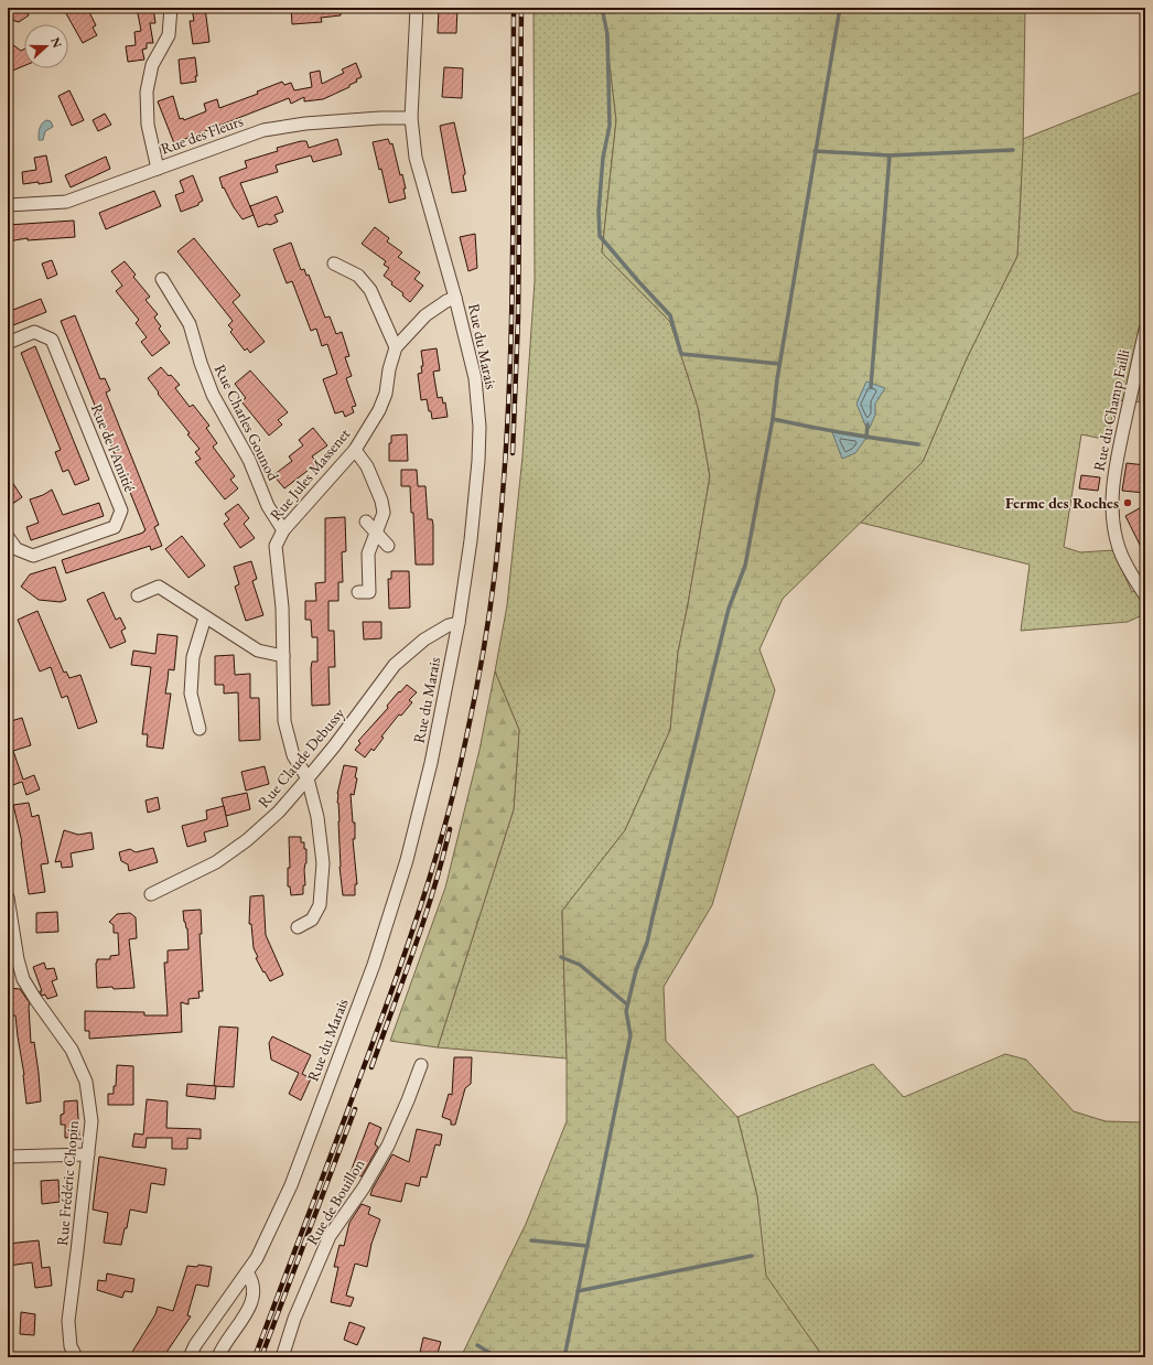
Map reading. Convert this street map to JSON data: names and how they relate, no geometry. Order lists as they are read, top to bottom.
{
  "streets": {
    "street": [
      "Rue des Fleurs",
      "Rue du Marais",
      "Rue du Champ Failli",
      "Rue Charles Gounod",
      "Rue de l'Amitié",
      "Rue Jules Massenet",
      "Rue Claude Debussy",
      "Rue Frédéric Chopin",
      "Rue de Bouillon"
    ]
  },
  "crossings": [
    ["Rue des Fleurs", "Rue du Marais"],
    ["Rue du Marais", "Rue Jules Massenet"],
    ["Rue du Marais", "Rue Claude Debussy"],
    ["Rue Charles Gounod", "Rue Jules Massenet"],
    ["Rue Jules Massenet", "Rue Claude Debussy"]
  ],
  "places": ["Ferme des Roches"],
  "north": "right"
}
